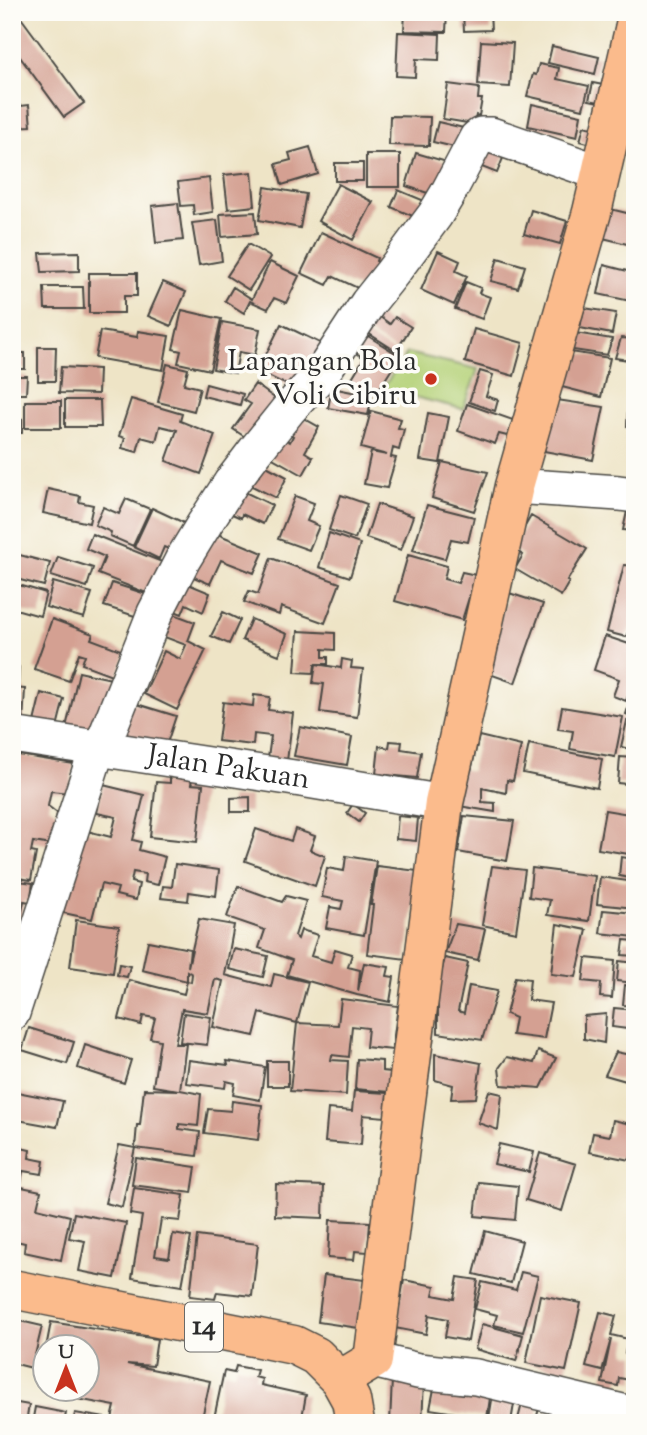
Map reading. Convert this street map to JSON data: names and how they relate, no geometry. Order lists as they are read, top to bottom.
{
  "streets": {
    "main road": ["14"],
    "street": ["Jalan Pakuan"]
  },
  "places": ["Lapangan Bola Voli Cibiru"],
  "north": "top"
}
